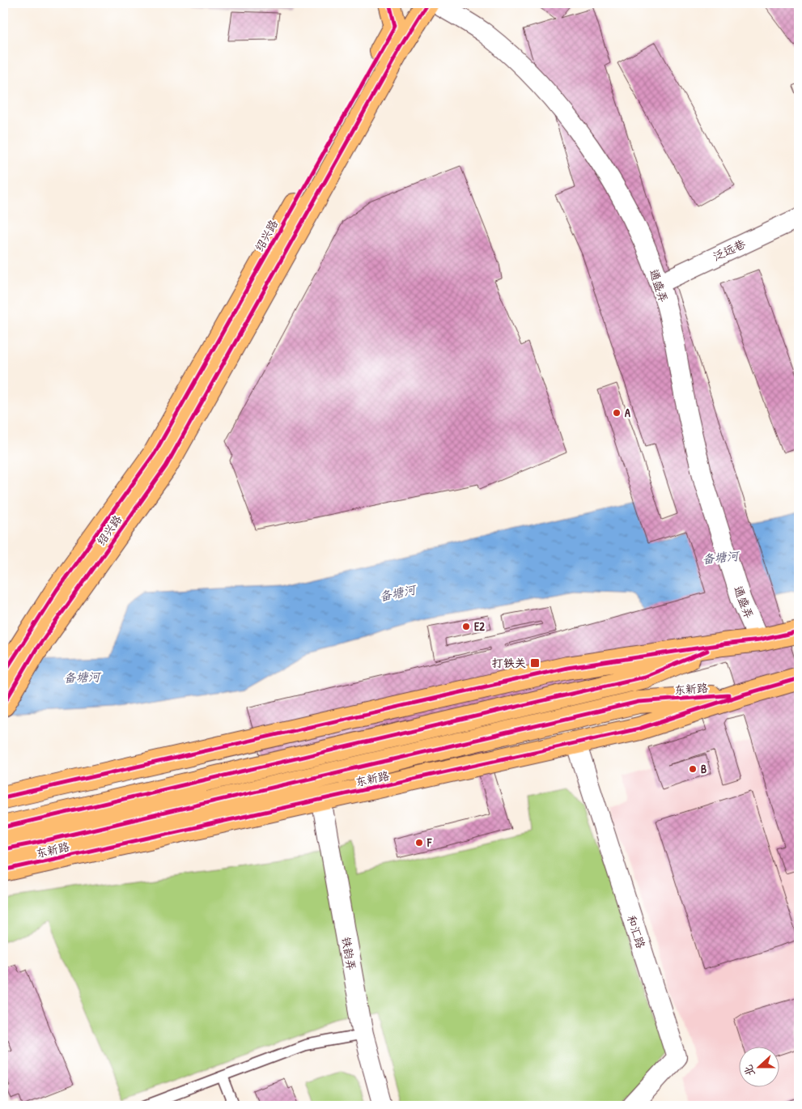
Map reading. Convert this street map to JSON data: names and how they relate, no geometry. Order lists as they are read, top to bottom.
{
  "streets": {
    "main road": ["绍兴路", "东新路"],
    "street": [
      "泛远巷",
      "通盛弄",
      "和汇路",
      "铁韵弄"
    ]
  },
  "crossings": [
    ["泛远巷", "通盛弄"],
    ["东新路", "和汇路"],
    ["东新路", "铁韵弄"]
  ],
  "water": ["备塘河"],
  "places": {
    "other": [
      "A",
      "E2",
      "B",
      "F"
    ],
    "transit": ["打铁关"]
  },
  "north": "left"
}
